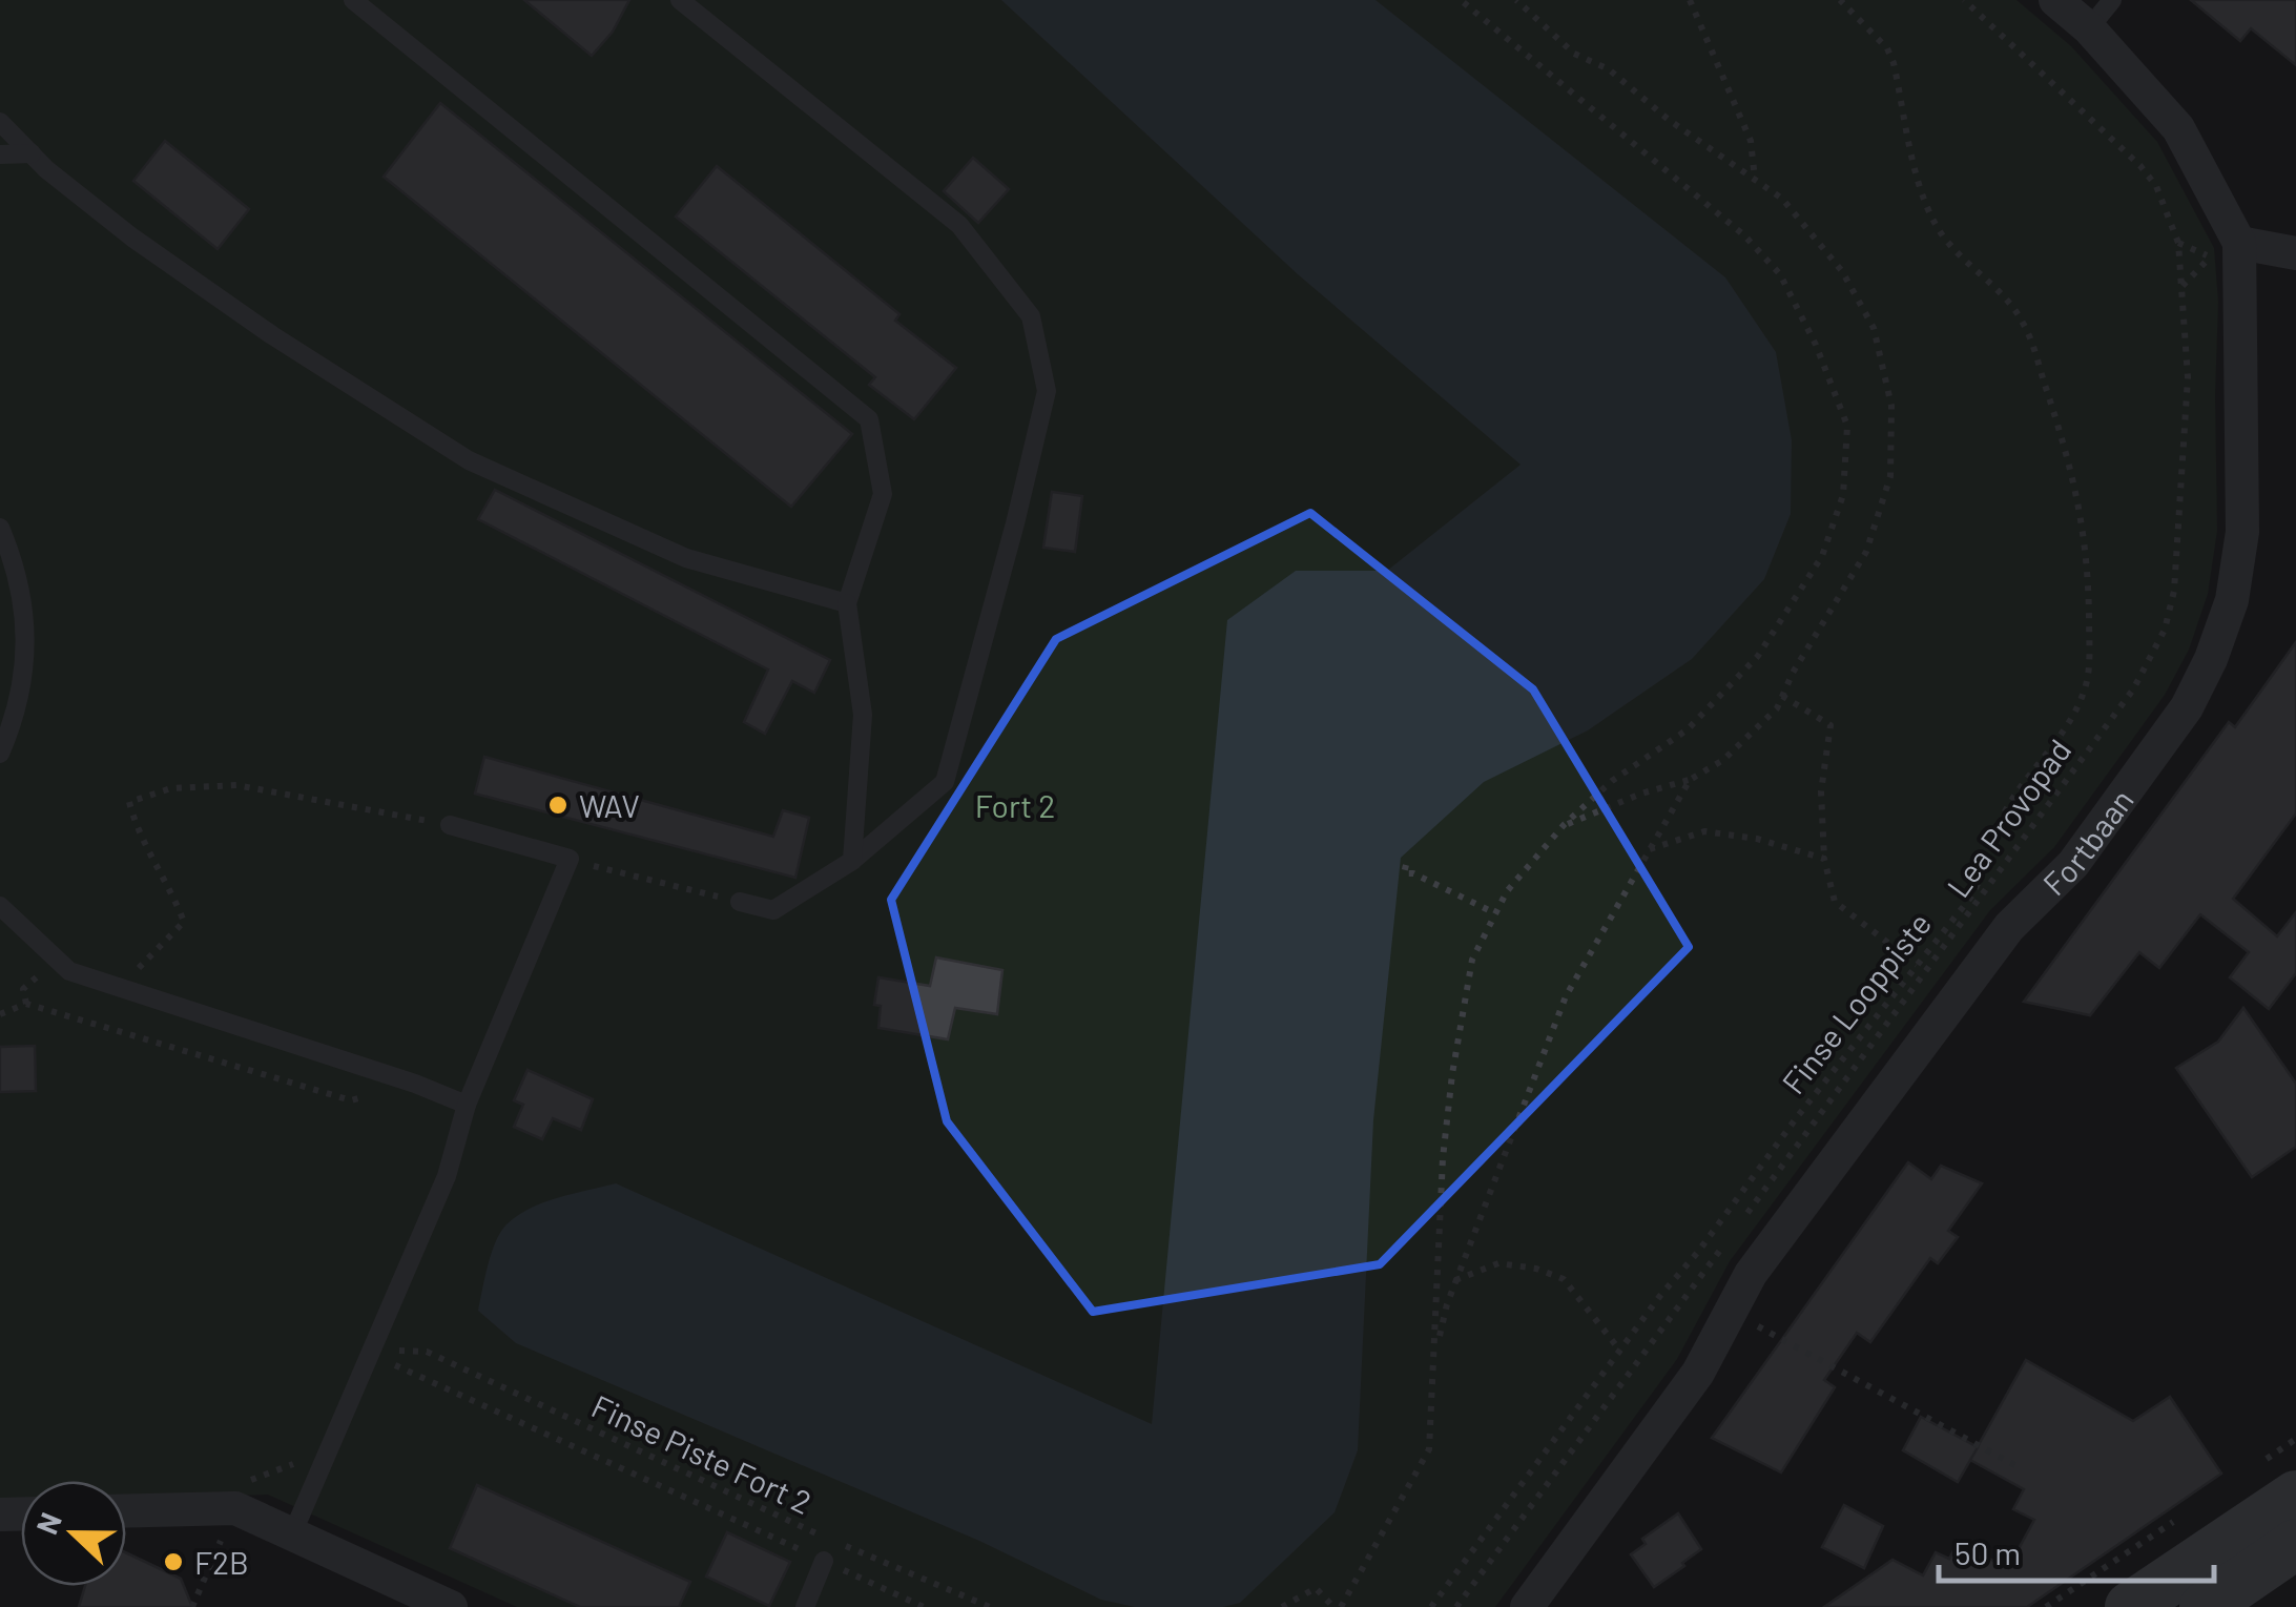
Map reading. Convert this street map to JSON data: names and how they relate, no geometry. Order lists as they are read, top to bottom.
{
  "streets": {
    "street": ["Fortbaan"],
    "path": ["Lea Provopad", "Finse Looppiste", "Finse Piste Fort 2"]
  },
  "parks": ["Fort 2"],
  "places": ["WAV", "F2B"],
  "scale_bar": "50 m",
  "north": "left"
}
